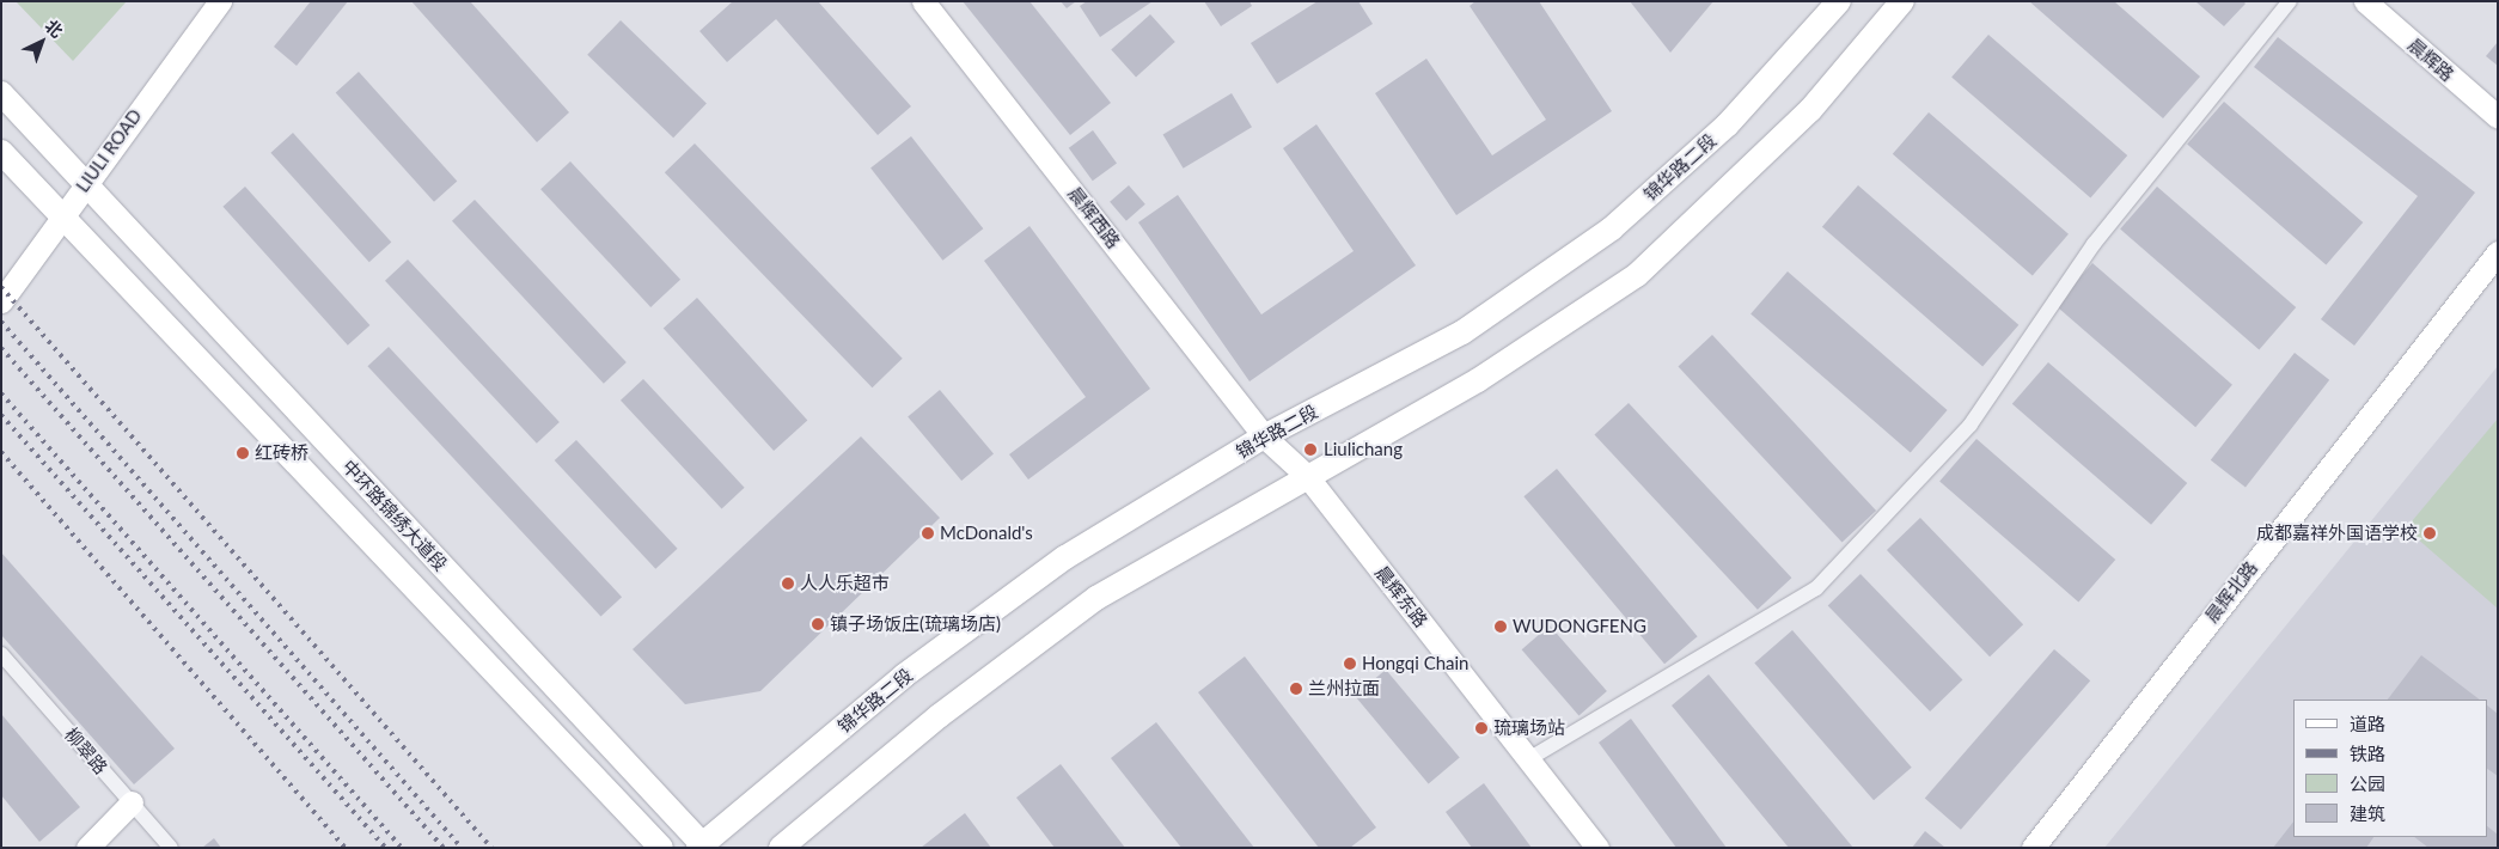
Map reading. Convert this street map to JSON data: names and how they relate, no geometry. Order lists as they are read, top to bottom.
{
  "streets": {
    "main road": ["锦华路二段", "中环路锦绣大道段"],
    "street": [
      "晨辉路",
      "LIULI ROAD",
      "晨辉西路",
      "晨辉北路",
      "晨辉东路",
      "柳翠路"
    ]
  },
  "crossings": [
    ["LIULI ROAD", "中环路锦绣大道段"],
    ["锦华路二段", "晨辉西路"],
    ["锦华路二段", "中环路锦绣大道段"],
    ["锦华路二段", "晨辉东路"],
    ["晨辉西路", "晨辉东路"]
  ],
  "places": [
    "Liulichang",
    "红砖桥",
    "McDonald's",
    "成都嘉祥外国语学校",
    "人人乐超市",
    "镇子场饭庄(琉璃场店)",
    "WUDONGFENG",
    "Hongqi Chain",
    "兰州拉面",
    "琉璃场站"
  ],
  "legend": [
    "道路",
    "铁路",
    "公园",
    "建筑"
  ],
  "north": "top right"
}
